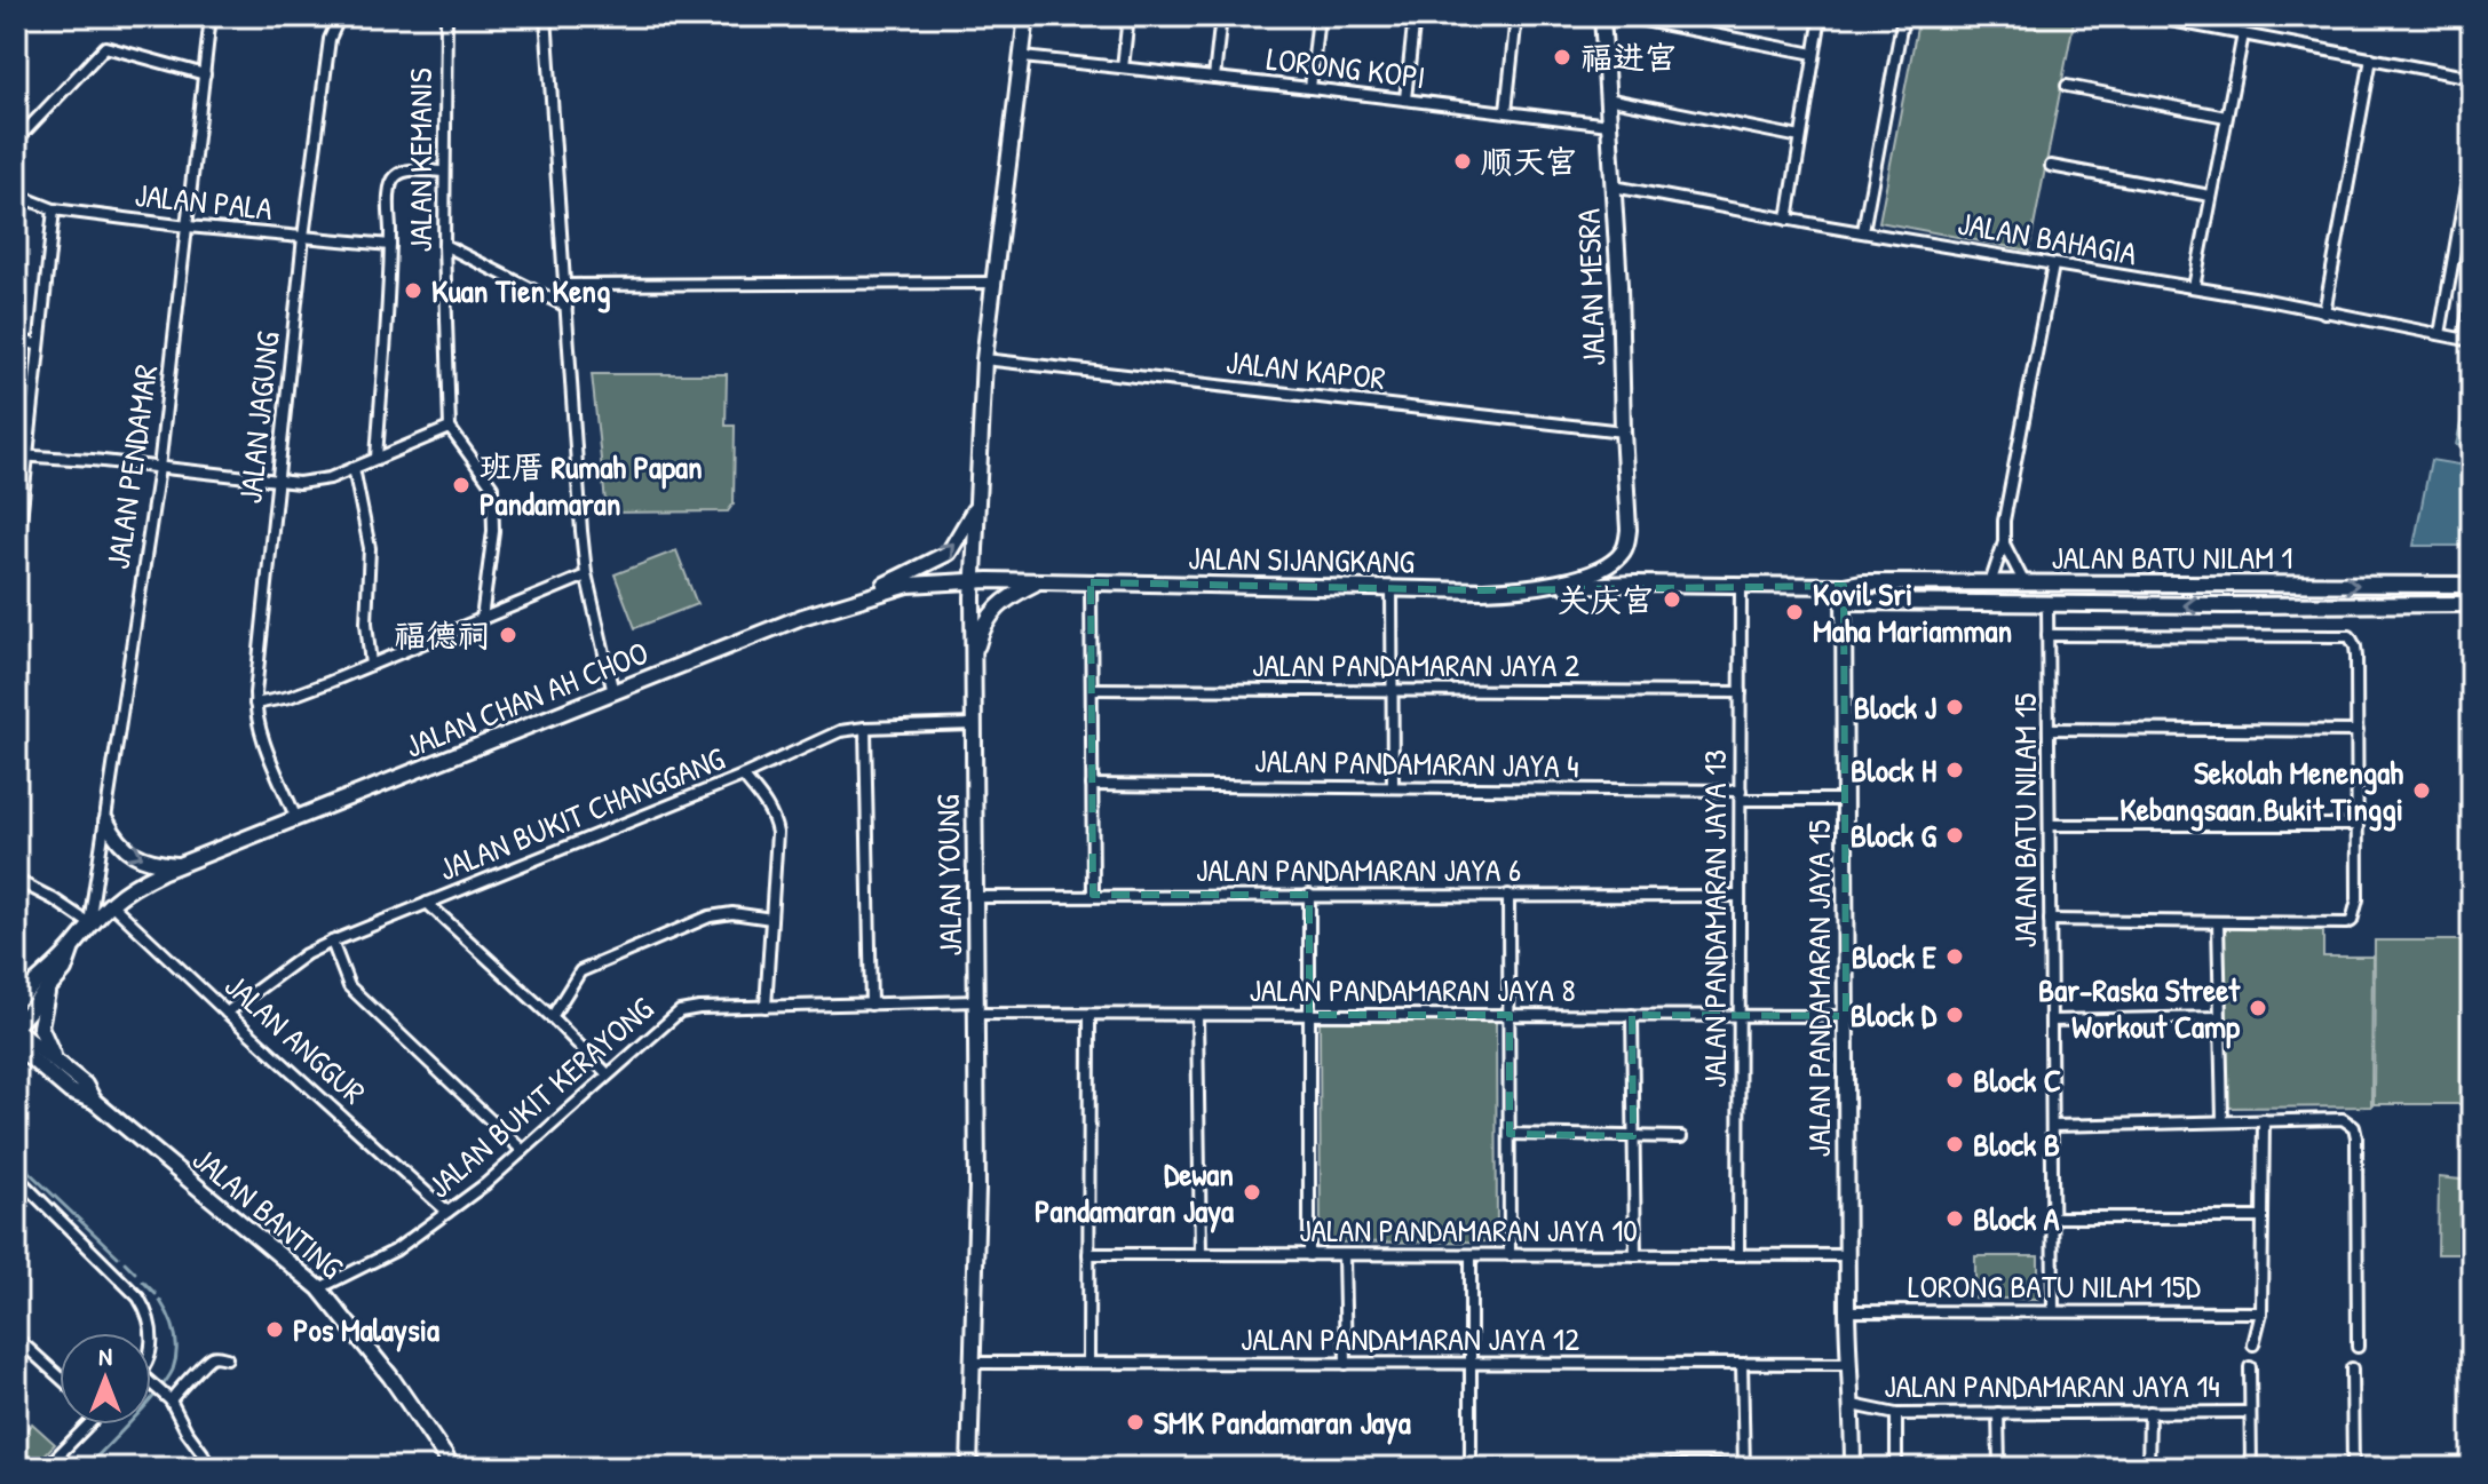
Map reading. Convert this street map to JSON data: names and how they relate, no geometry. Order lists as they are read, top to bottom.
{
  "streets": {
    "main road": [
      "JALAN MESRA",
      "JALAN BATU NILAM 1",
      "JALAN SIJANGKANG",
      "JALAN CHAN AH CHOO",
      "JALAN YOUNG",
      "JALAN PANDAMARAN JAYA 15",
      "JALAN BANTING"
    ],
    "street": [
      "LORONG KOPI",
      "JALAN KEMANIS",
      "JALAN PALA",
      "JALAN BAHAGIA",
      "JALAN KAPOR",
      "JALAN JAGUNG",
      "JALAN PENDAMAR",
      "JALAN PANDAMARAN JAYA 2",
      "JALAN PANDAMARAN JAYA 4",
      "JALAN BUKIT CHANGGANG",
      "JALAN BATU NILAM 15",
      "JALAN PANDAMARAN JAYA 6",
      "JALAN PANDAMARAN JAYA 13",
      "JALAN PANDAMARAN JAYA 8",
      "JALAN ANGGUR",
      "JALAN BUKIT KERAYONG",
      "JALAN PANDAMARAN JAYA 10",
      "LORONG BATU NILAM 15D",
      "JALAN PANDAMARAN JAYA 12",
      "JALAN PANDAMARAN JAYA 14"
    ]
  },
  "crossings": [
    ["LORONG KOPI", "JALAN MESRA"],
    ["LORONG KOPI", "JALAN YOUNG"],
    ["JALAN PALA", "JALAN JAGUNG"],
    ["JALAN PALA", "JALAN PENDAMAR"],
    ["JALAN BAHAGIA", "JALAN MESRA"],
    ["JALAN MESRA", "JALAN KAPOR"],
    ["JALAN MESRA", "JALAN SIJANGKANG"],
    ["JALAN KAPOR", "JALAN YOUNG"],
    ["JALAN JAGUNG", "JALAN CHAN AH CHOO"],
    ["JALAN PENDAMAR", "JALAN CHAN AH CHOO"],
    ["JALAN BATU NILAM 1", "JALAN SIJANGKANG"],
    ["JALAN BATU NILAM 1", "JALAN BATU NILAM 15"],
    ["JALAN BATU NILAM 1", "JALAN PANDAMARAN JAYA 13"],
    ["JALAN BATU NILAM 1", "JALAN PANDAMARAN JAYA 15"],
    ["JALAN SIJANGKANG", "JALAN CHAN AH CHOO"],
    ["JALAN SIJANGKANG", "JALAN YOUNG"],
    ["JALAN PANDAMARAN JAYA 2", "JALAN PANDAMARAN JAYA 13"],
    ["JALAN CHAN AH CHOO", "JALAN YOUNG"],
    ["JALAN CHAN AH CHOO", "JALAN ANGGUR"],
    ["JALAN PANDAMARAN JAYA 4", "JALAN PANDAMARAN JAYA 13"],
    ["JALAN PANDAMARAN JAYA 4", "JALAN PANDAMARAN JAYA 15"],
    ["JALAN BUKIT CHANGGANG", "JALAN YOUNG"],
    ["JALAN BUKIT CHANGGANG", "JALAN ANGGUR"],
    ["JALAN BATU NILAM 15", "LORONG BATU NILAM 15D"],
    ["JALAN PANDAMARAN JAYA 6", "JALAN YOUNG"],
    ["JALAN PANDAMARAN JAYA 6", "JALAN PANDAMARAN JAYA 13"],
    ["JALAN YOUNG", "JALAN PANDAMARAN JAYA 8"],
    ["JALAN YOUNG", "JALAN BUKIT KERAYONG"],
    ["JALAN YOUNG", "JALAN PANDAMARAN JAYA 12"],
    ["JALAN PANDAMARAN JAYA 13", "JALAN PANDAMARAN JAYA 8"],
    ["JALAN PANDAMARAN JAYA 13", "JALAN PANDAMARAN JAYA 10"],
    ["JALAN PANDAMARAN JAYA 15", "JALAN PANDAMARAN JAYA 8"],
    ["JALAN PANDAMARAN JAYA 15", "JALAN PANDAMARAN JAYA 10"],
    ["JALAN PANDAMARAN JAYA 15", "LORONG BATU NILAM 15D"],
    ["JALAN PANDAMARAN JAYA 15", "JALAN PANDAMARAN JAYA 12"],
    ["JALAN PANDAMARAN JAYA 15", "JALAN PANDAMARAN JAYA 14"],
    ["JALAN PANDAMARAN JAYA 8", "JALAN BUKIT KERAYONG"],
    ["JALAN ANGGUR", "JALAN BUKIT KERAYONG"],
    ["JALAN BUKIT KERAYONG", "JALAN BANTING"]
  ],
  "places": [
    "福进宫",
    "顺天宫",
    "Kuan Tien Keng",
    "班厝 Rumah Papan Pandamaran",
    "关庆宫",
    "Kovil Sri Maha Mariamman",
    "福德祠",
    "Block J",
    "Block H",
    "Sekolah Menengah Kebangsaan Bukit Tinggi",
    "Block G",
    "Block E",
    "Bar-Raska Street Workout Camp",
    "Block D",
    "Block C",
    "Block B",
    "Dewan Pandamaran Jaya",
    "Block A",
    "Pos Malaysia",
    "SMK Pandamaran Jaya"
  ],
  "north": "top"
}
